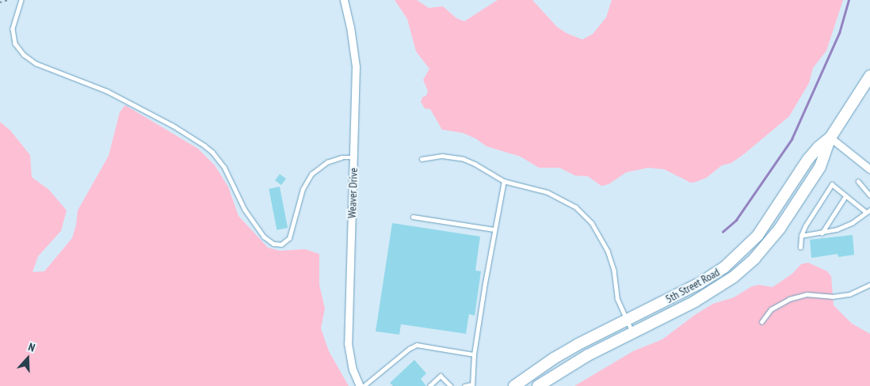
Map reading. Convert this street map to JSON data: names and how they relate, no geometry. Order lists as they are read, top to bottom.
{
  "streets": {
    "main road": ["5th Street Road"],
    "street": ["Weaver Drive"]
  },
  "north": "top"
}
